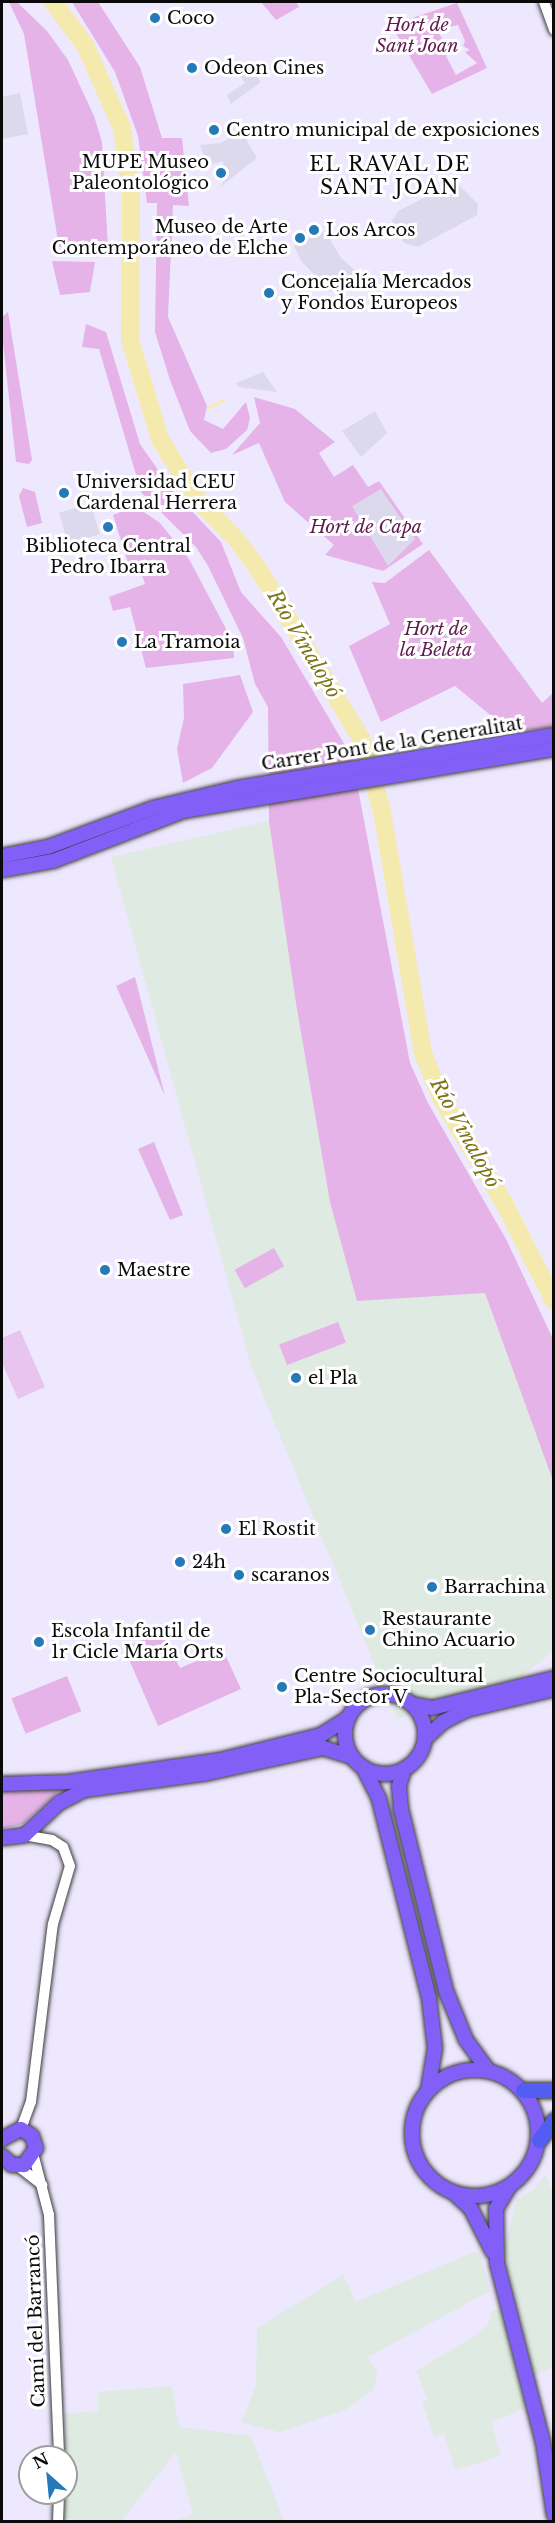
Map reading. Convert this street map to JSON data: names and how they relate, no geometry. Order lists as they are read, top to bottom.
{
  "streets": {
    "main road": ["Carrer Pont de la Generalitat"],
    "street": ["Camí del Barrancó"]
  },
  "districts": ["EL RAVAL DE SANT JOAN"],
  "water": ["Río Vinalopó"],
  "parks": ["Hort de Sant Joan", "Hort de Capa", "Hort de la Beleta"],
  "places": [
    "Coco",
    "Odeon Cines",
    "Centro municipal de exposiciones",
    "MUPE Museo Paleontológico",
    "Los Arcos",
    "Museo de Arte Contemporáneo de Elche",
    "Concejalía Mercados y Fondos Europeos",
    "Universidad CEU Cardenal Herrera",
    "Biblioteca Central Pedro Ibarra",
    "La Tramoia",
    "Maestre",
    "el Pla",
    "El Rostit",
    "24h",
    "scaranos",
    "Barrachina",
    "Restaurante Chino Acuario",
    "Escola Infantil de 1r Cicle María Orts",
    "Centre Sociocultural Pla-Sector V"
  ],
  "north": "top left"
}
